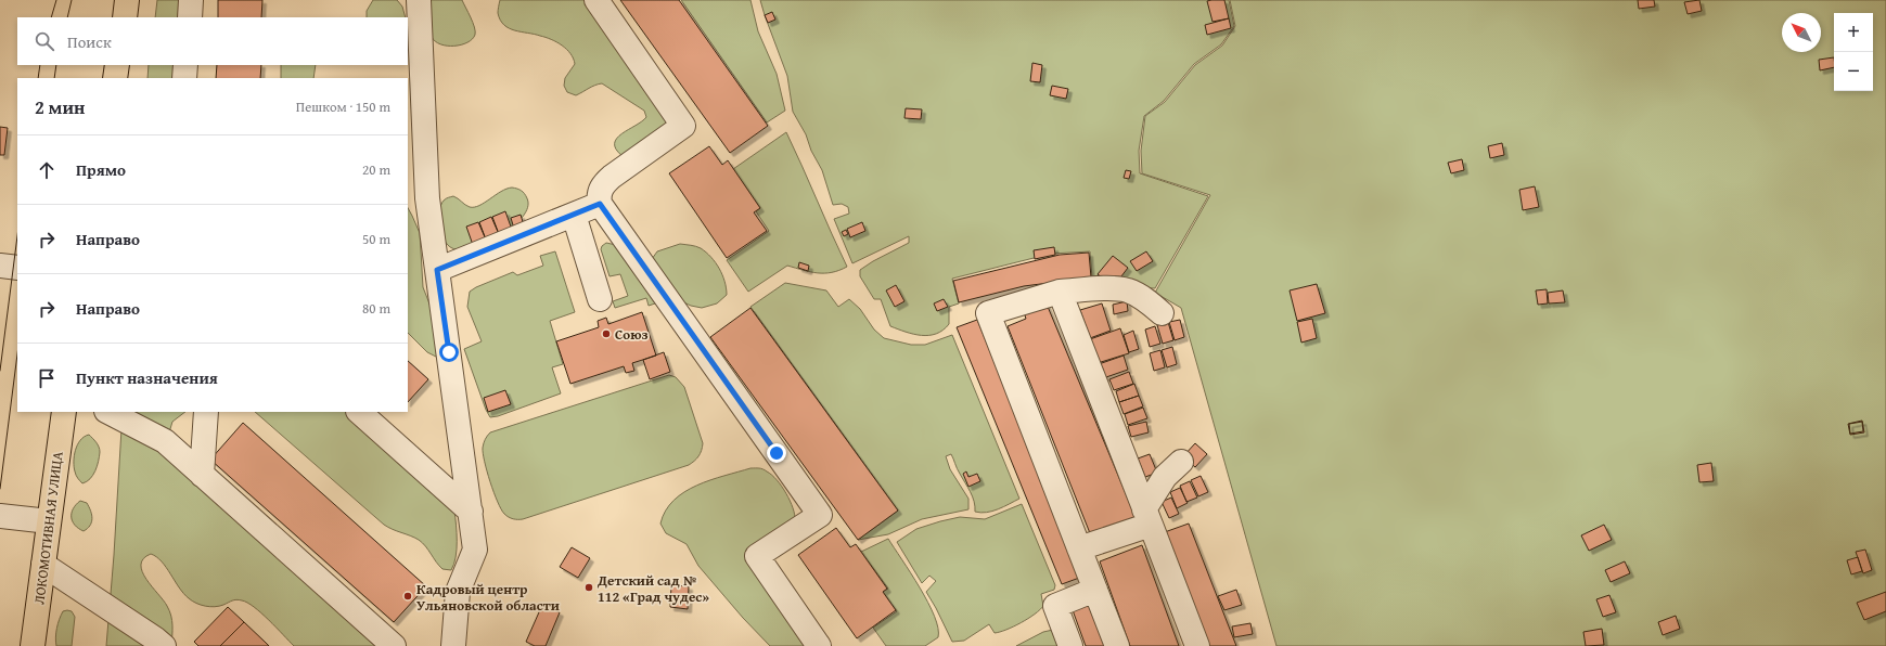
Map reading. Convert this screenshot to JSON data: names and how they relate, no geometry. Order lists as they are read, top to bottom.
{
  "streets": {
    "main road": ["ЛОКОМОТИВНАЯ УЛИЦА"]
  },
  "places": ["Союз", "Детский сад № 112 «Град чудес»", "Кадровый центр Ульяновской области"],
  "north": "top left",
  "page": {
    "map_buttons": ["+", "−"],
    "search": "Поиск",
    "heading": ["2 мин", "Пешком · 150 m"],
    "list": [
      ["Прямо", "20 m"],
      ["Направо", "50 m"],
      ["Направо", "80 m"],
      "Пункт назначения"
    ]
  }
}
